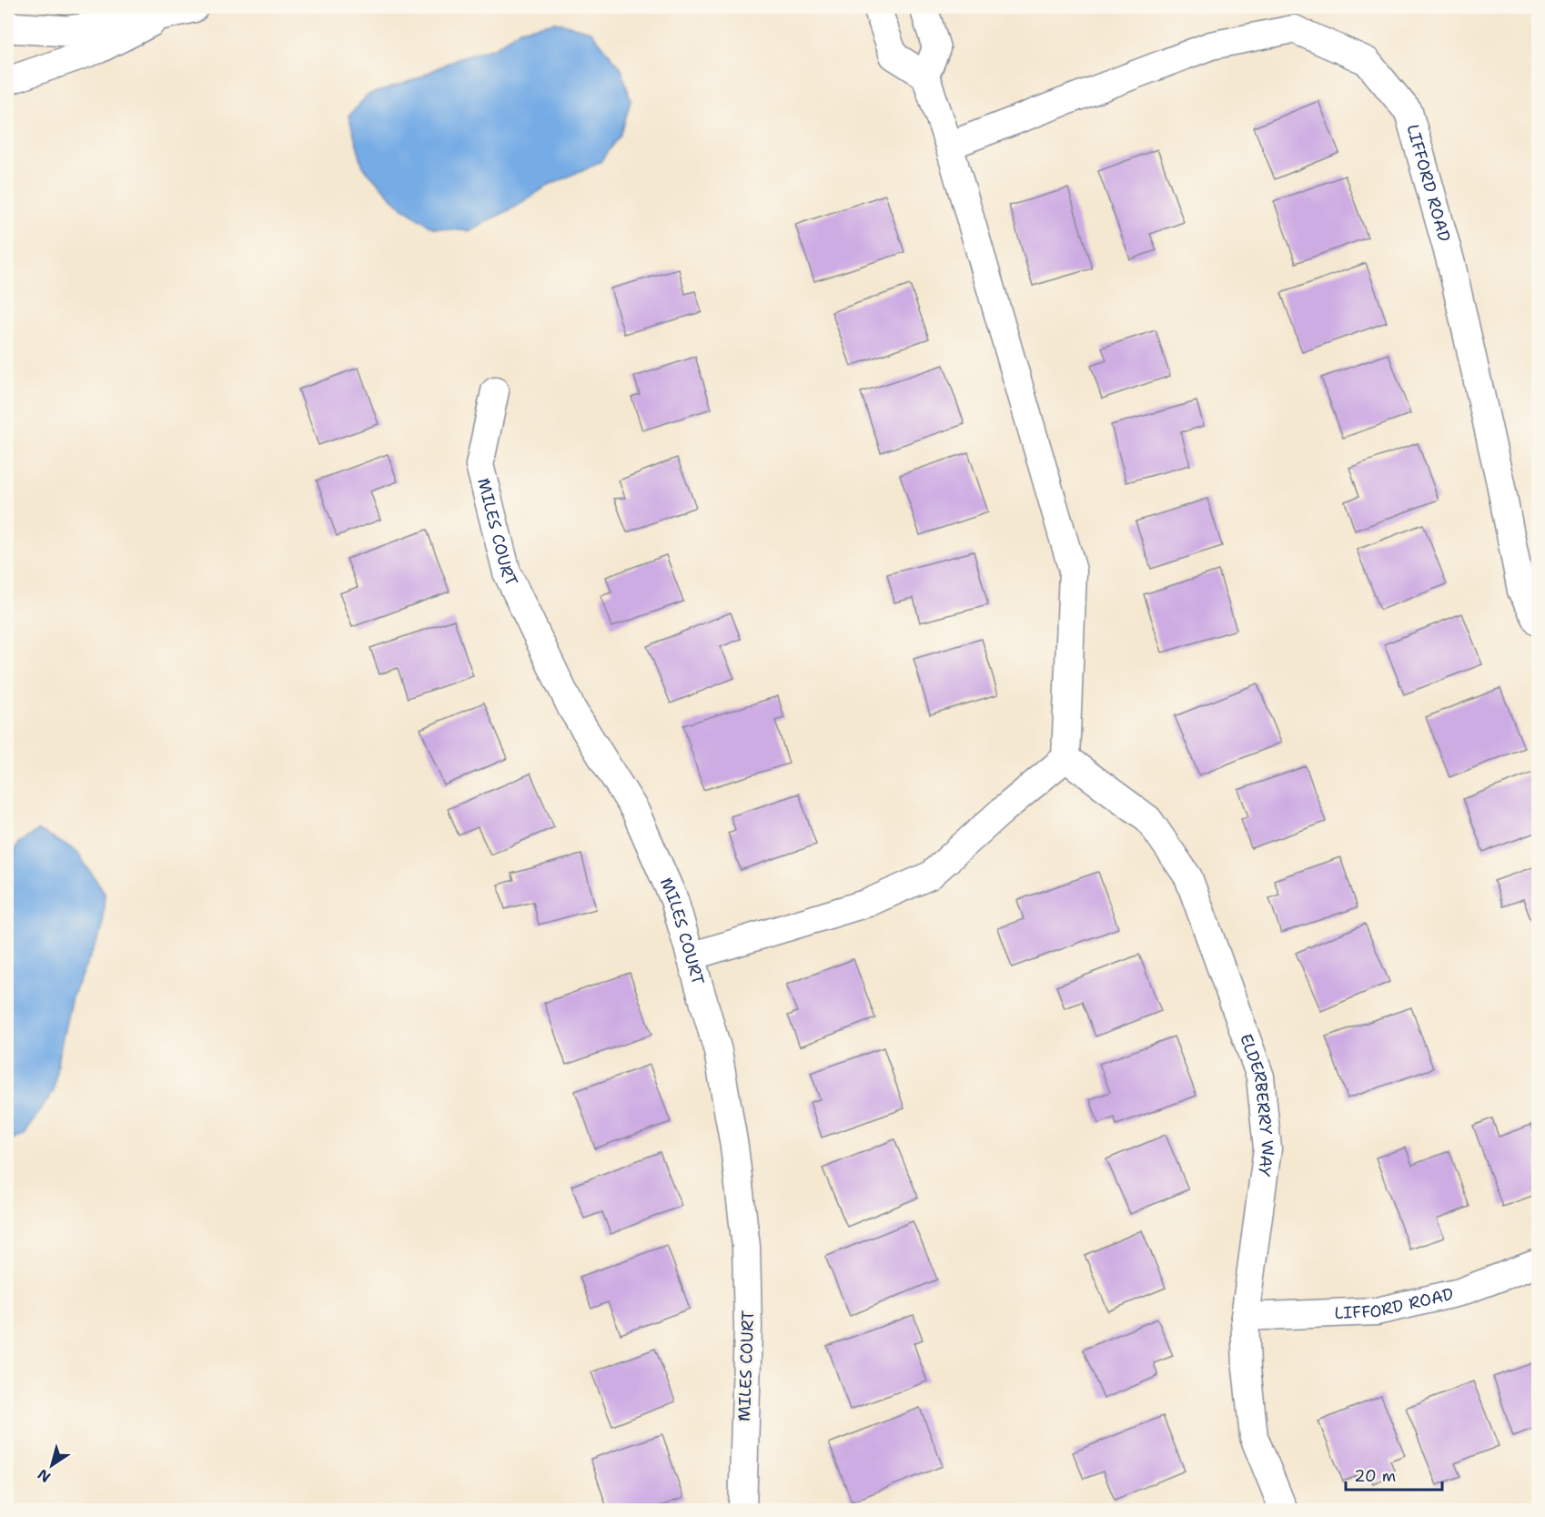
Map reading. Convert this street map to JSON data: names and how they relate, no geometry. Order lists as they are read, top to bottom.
{
  "streets": {
    "street": ["LIFFORD ROAD", "MILES COURT", "ELDERBERRY WAY"]
  },
  "crossings": [
    ["LIFFORD ROAD", "ELDERBERRY WAY"]
  ],
  "scale_bar": "20 m",
  "north": "bottom left"
}
